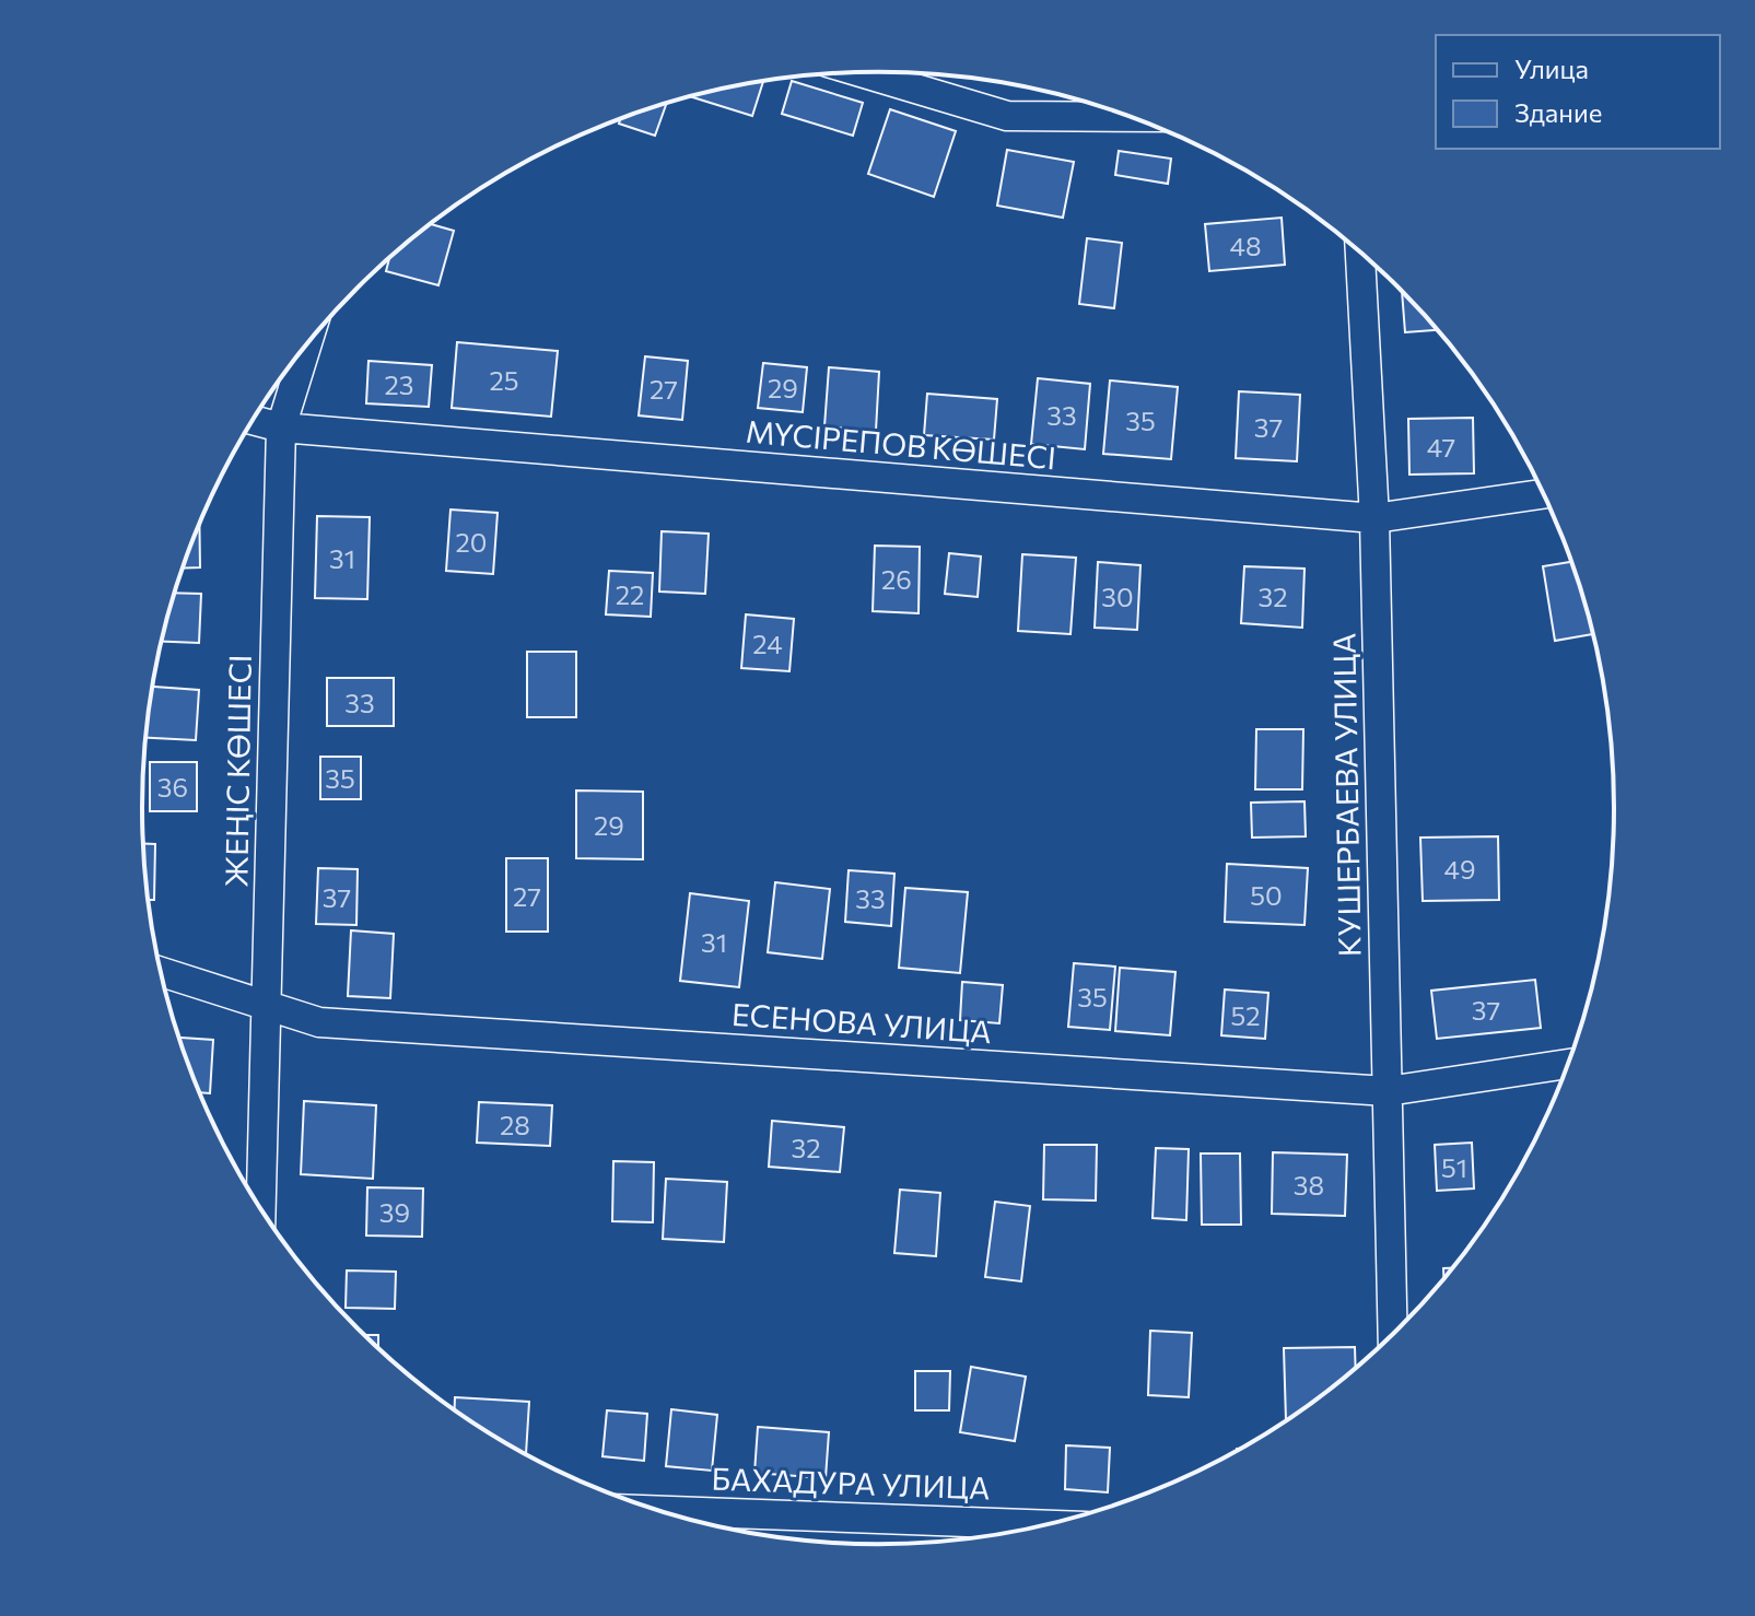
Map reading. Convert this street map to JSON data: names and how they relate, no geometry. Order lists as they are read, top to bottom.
{
  "streets": {
    "street": [
      "МҮСІРЕПОВ КӨШЕСІ",
      "ЖЕҢІС КӨШЕСІ",
      "КУШЕРБАЕВА УЛИЦА",
      "ЕСЕНОВА УЛИЦА",
      "БАХАДУРА УЛИЦА"
    ]
  },
  "crossings": [
    ["МҮСІРЕПОВ КӨШЕСІ", "ЖЕҢІС КӨШЕСІ"],
    ["МҮСІРЕПОВ КӨШЕСІ", "КУШЕРБАЕВА УЛИЦА"],
    ["ЖЕҢІС КӨШЕСІ", "ЕСЕНОВА УЛИЦА"],
    ["КУШЕРБАЕВА УЛИЦА", "ЕСЕНОВА УЛИЦА"]
  ],
  "house_numbers": [
    "48",
    "25",
    "23",
    "29",
    "27",
    "33",
    "35",
    "37",
    "47",
    "20",
    "31",
    "26",
    "22",
    "30",
    "32",
    "24",
    "33",
    "35",
    "36",
    "29",
    "49",
    "50",
    "27",
    "37",
    "33",
    "31",
    "35",
    "37",
    "52",
    "28",
    "32",
    "51",
    "38",
    "39"
  ],
  "legend": ["Улица", "Здание"]
}
